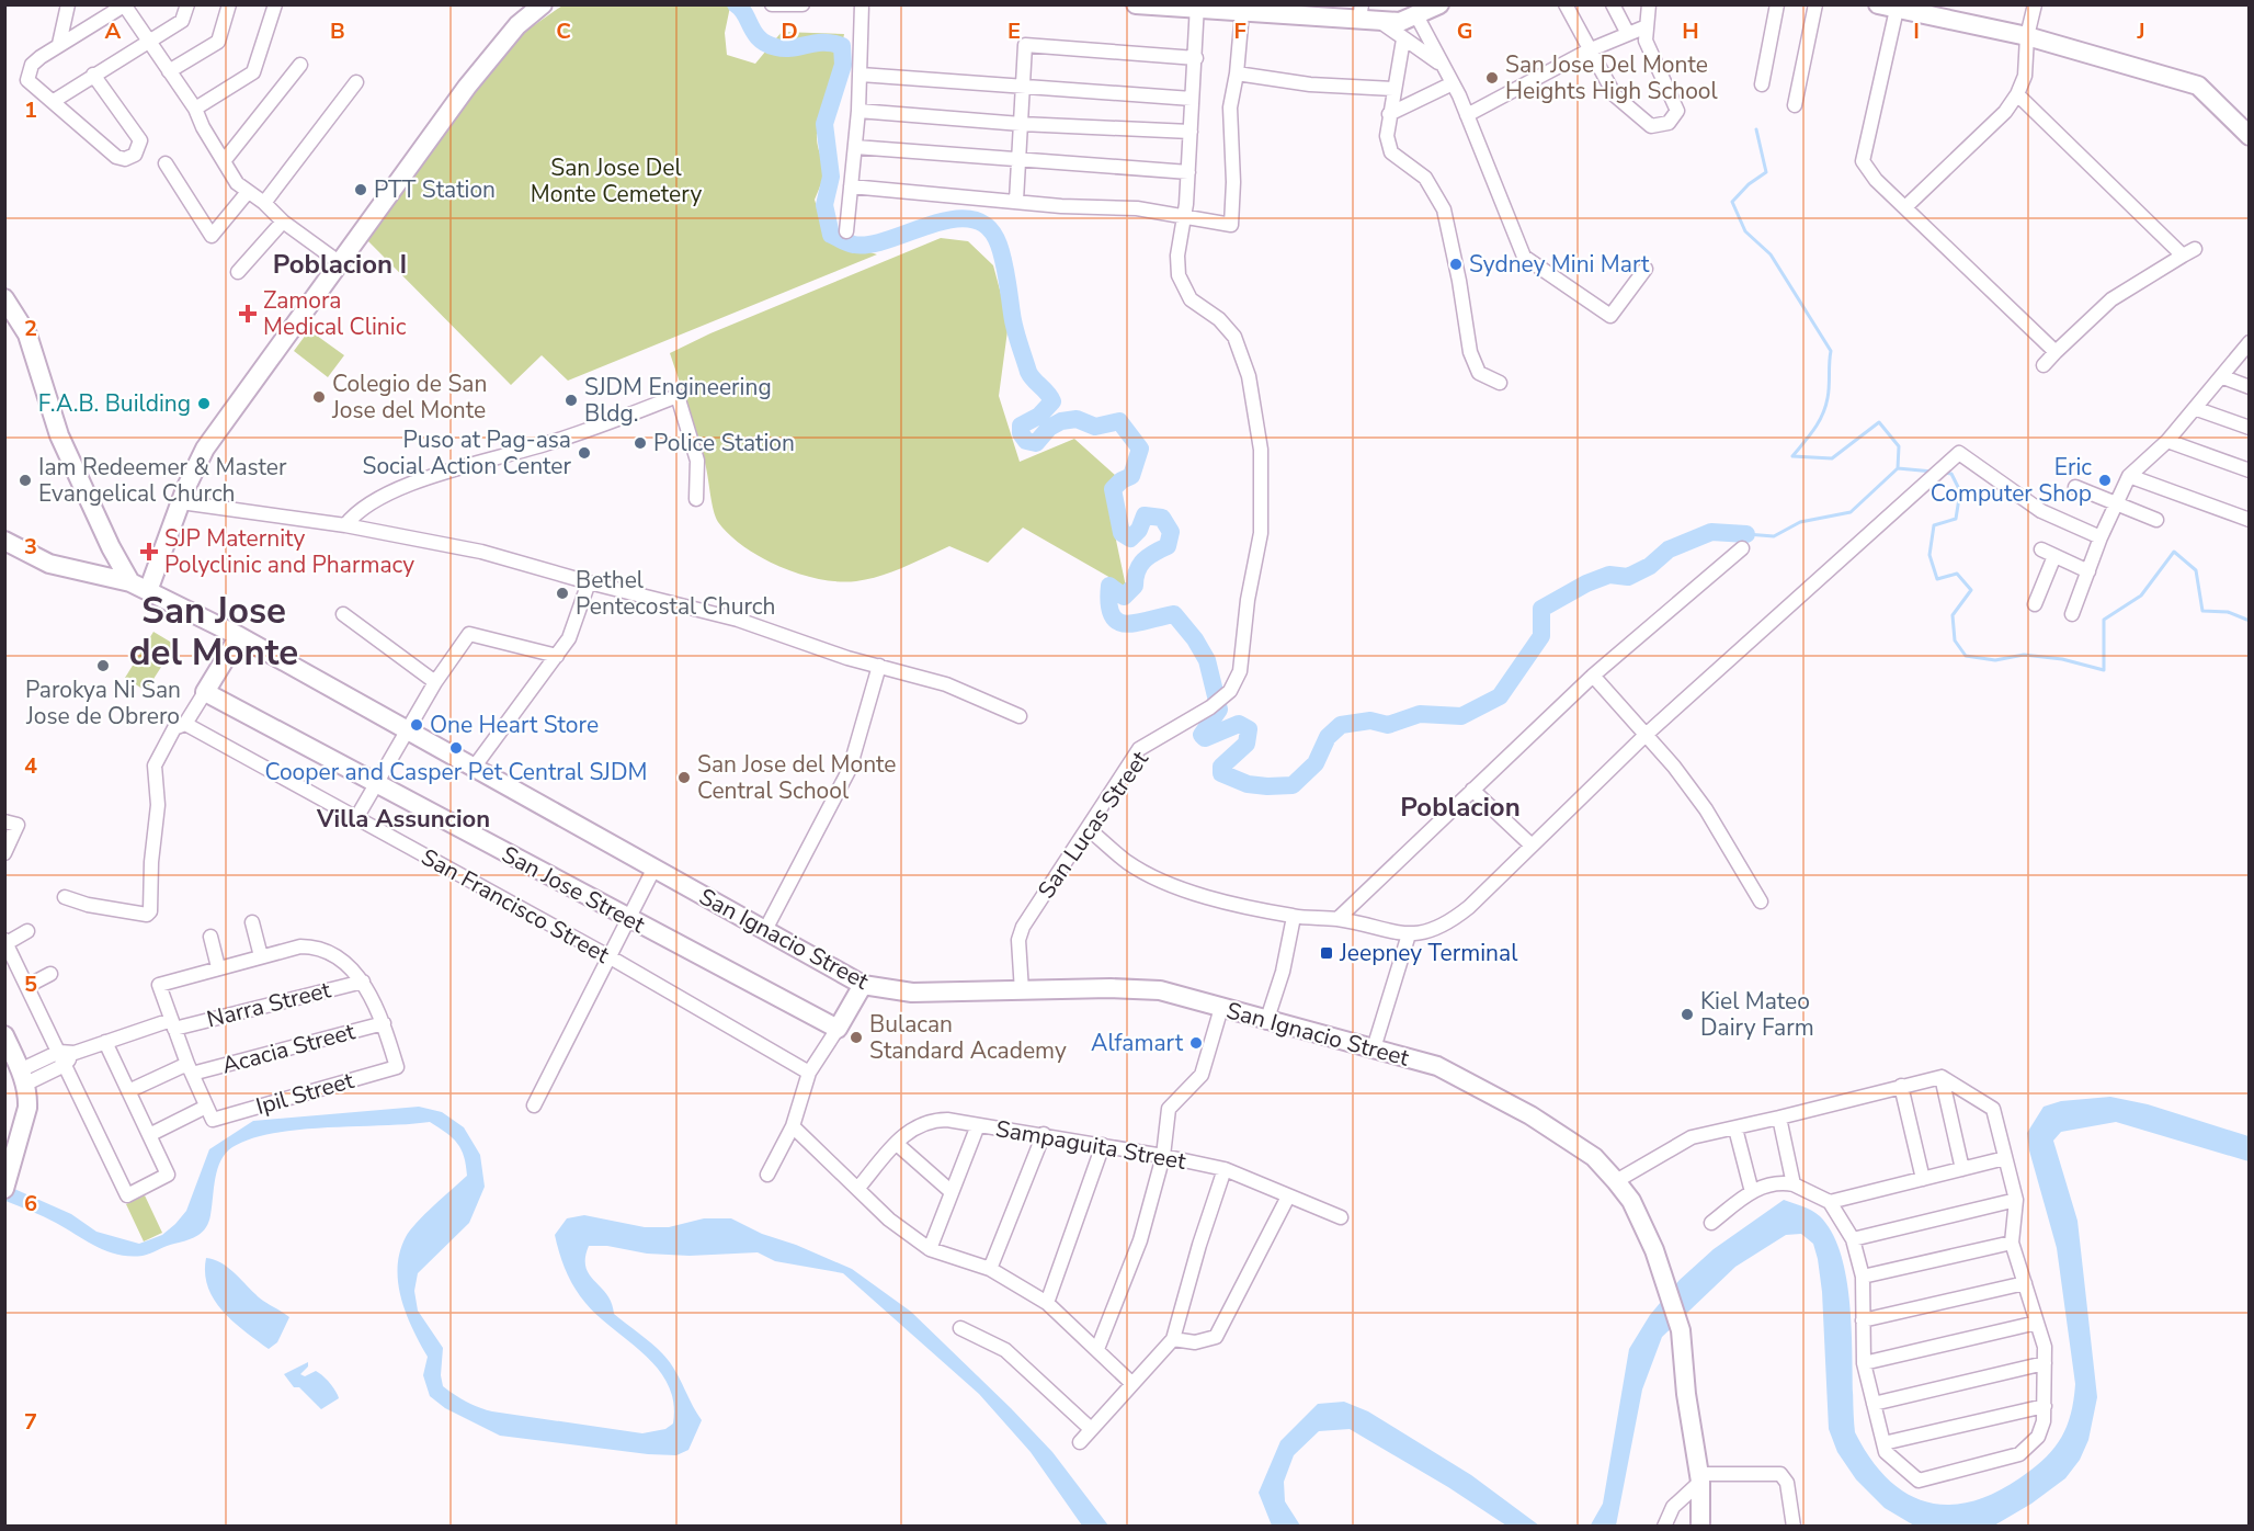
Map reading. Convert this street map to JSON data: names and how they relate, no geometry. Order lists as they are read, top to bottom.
{
  "streets": {
    "main road": ["San Jose Street", "San Ignacio Street"],
    "street": [
      "San Lucas Street",
      "San Francisco Street",
      "Narra Street",
      "Acacia Street",
      "Ipil Street",
      "Sampaguita Street"
    ]
  },
  "crossings": [
    ["San Lucas Street", "San Ignacio Street"],
    ["Acacia Street", "Ipil Street"]
  ],
  "districts": [
    "Poblacion I",
    "San Jose del Monte",
    "Poblacion",
    "Villa Assuncion"
  ],
  "parks": ["San Jose Del Monte Cemetery"],
  "places": {
    "other": [
      "San Jose Del Monte Heights High School",
      "PTT Station",
      "Sydney Mini Mart",
      "Colegio de San Jose del Monte",
      "SJDM Engineering Bldg.",
      "F.A.B. Building",
      "Police Station",
      "Puso at Pag-asa Social Action Center",
      "Iam Redeemer & Master Evangelical Church",
      "Eric Computer Shop",
      "Bethel Pentecostal Church",
      "Parokya Ni San Jose de Obrero",
      "One Heart Store",
      "Cooper and Casper Pet Central SJDM",
      "San Jose del Monte Central School",
      "Kiel Mateo Dairy Farm",
      "Bulacan Standard Academy",
      "Alfamart"
    ],
    "health": ["Zamora Medical Clinic", "SJP Maternity Polyclinic and Pharmacy"],
    "transit": ["Jeepney Terminal"]
  },
  "grid": {
    "columns": [
      "A",
      "B",
      "C",
      "D",
      "E",
      "F",
      "G",
      "H",
      "I",
      "J"
    ],
    "rows": [
      "1",
      "2",
      "3",
      "4",
      "5",
      "6",
      "7"
    ]
  }
}
